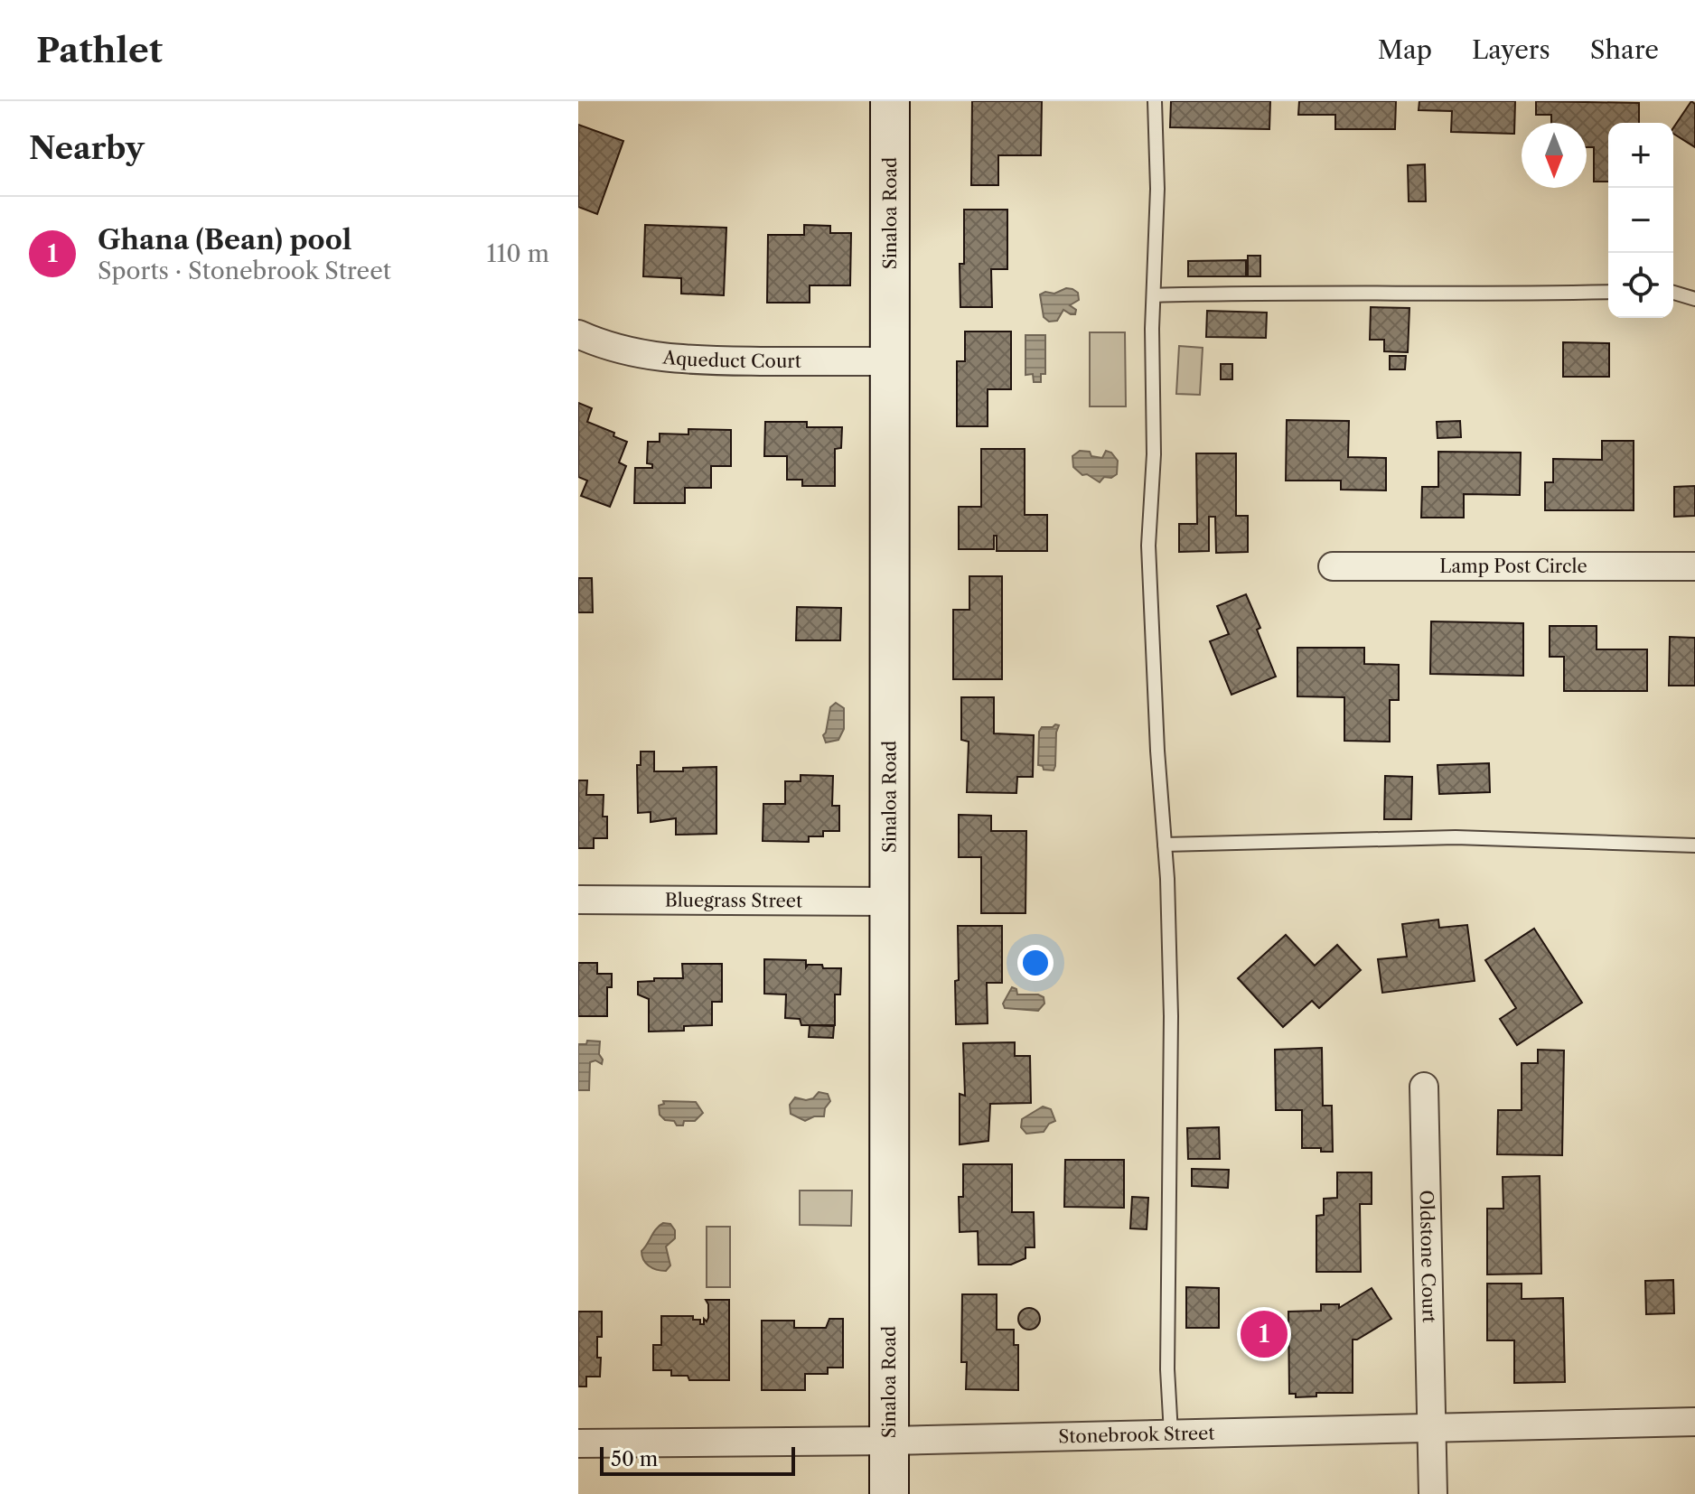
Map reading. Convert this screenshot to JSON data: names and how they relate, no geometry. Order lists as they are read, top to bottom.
{
  "streets": {
    "street": [
      "Sinaloa Road",
      "Aqueduct Court",
      "Lamp Post Circle",
      "Bluegrass Street",
      "Oldstone Court",
      "Stonebrook Street"
    ]
  },
  "crossings": [
    ["Sinaloa Road", "Aqueduct Court"],
    ["Sinaloa Road", "Bluegrass Street"],
    ["Sinaloa Road", "Stonebrook Street"],
    ["Oldstone Court", "Stonebrook Street"]
  ],
  "scale_bar": "50 m",
  "north": "bottom",
  "page": {
    "header": "Pathlet",
    "nav": ["Map", "Layers", "Share"],
    "heading": "Nearby",
    "map_buttons": ["+", "−"],
    "list": [
      {
        "mark": "1",
        "name": "Ghana (Bean) pool",
        "note": "Sports · Stonebrook Street",
        "value": "110 m"
      }
    ],
    "pins": "1",
    "scale": "50 m"
  }
}
